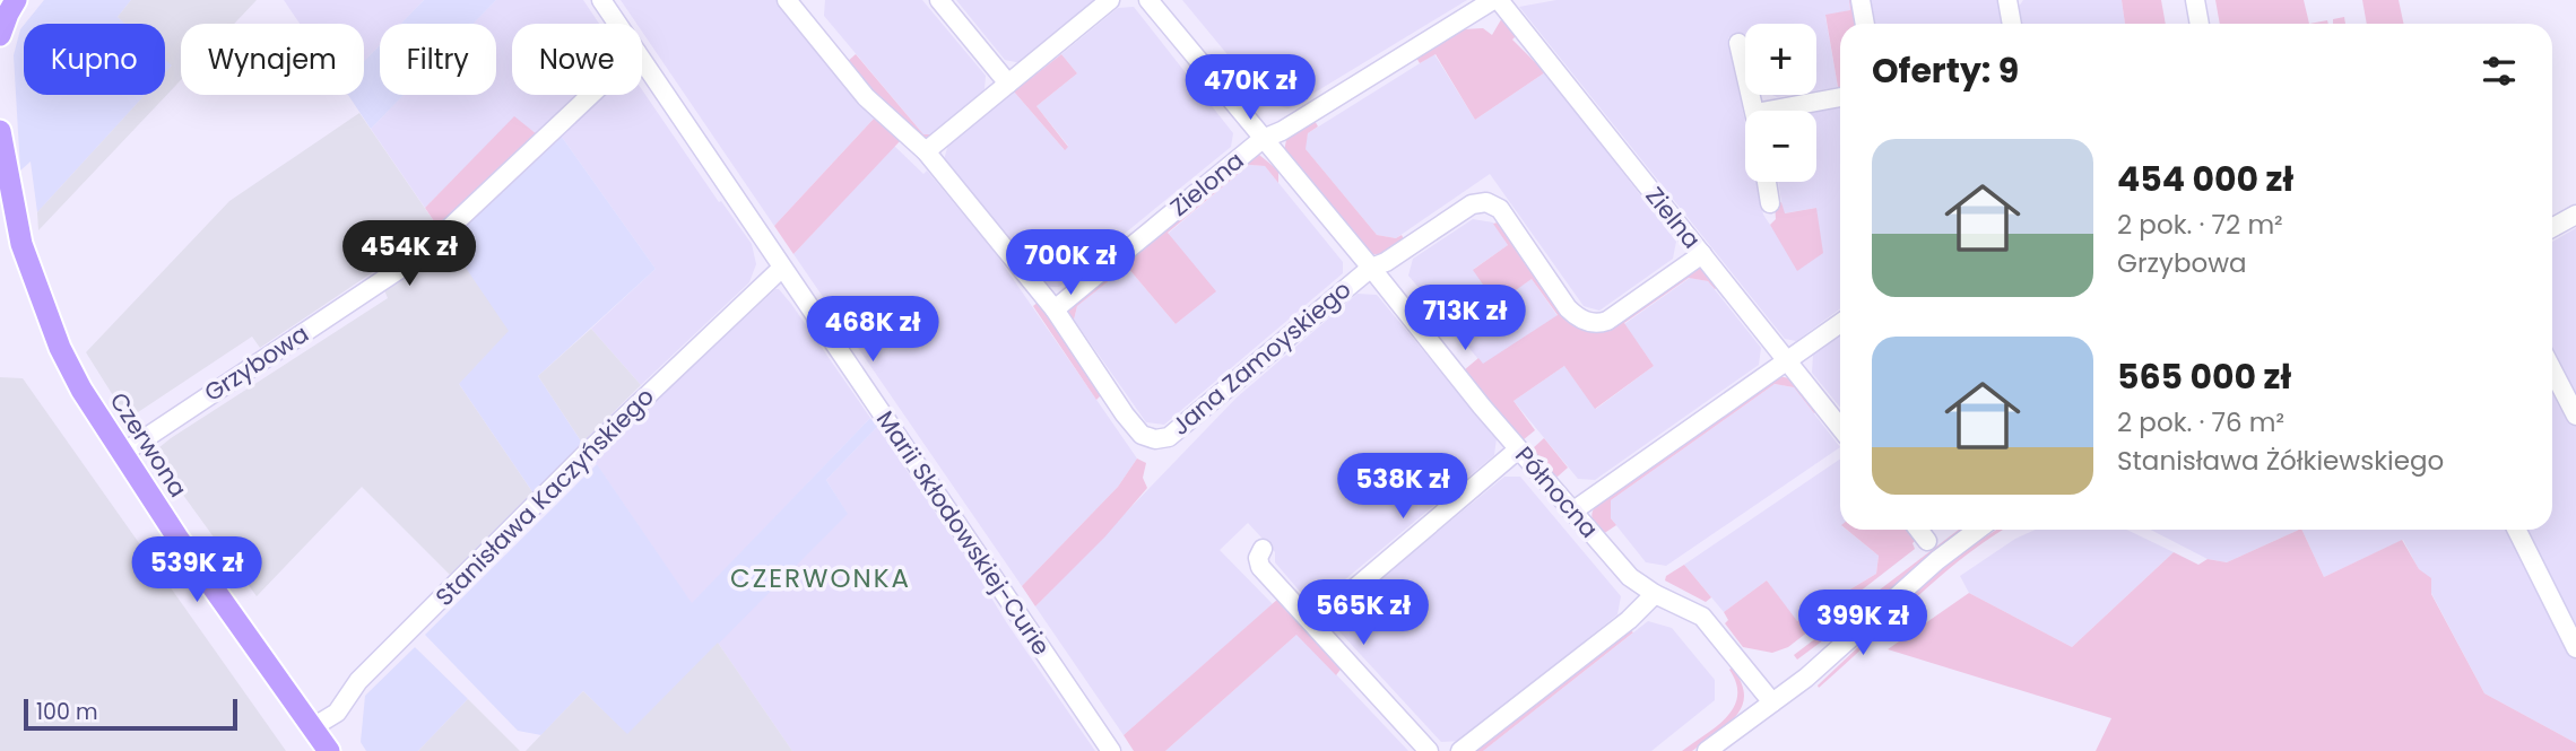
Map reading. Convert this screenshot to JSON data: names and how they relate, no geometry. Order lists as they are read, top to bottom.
{
  "streets": {
    "main road": ["Czerwona"],
    "street": [
      "Zielona",
      "Zielna",
      "Jana Zamoyskiego",
      "Grzybowa",
      "Północna",
      "Stanisława Kaczyńskiego",
      "Marii Skłodowskiej-Curie"
    ]
  },
  "crossings": [
    ["Zielona", "Jana Zamoyskiego"],
    ["Zielona", "Północna"],
    ["Zielna", "Jana Zamoyskiego"],
    ["Jana Zamoyskiego", "Północna"],
    ["Grzybowa", "Czerwona"],
    ["Czerwona", "Stanisława Kaczyńskiego"],
    ["Stanisława Kaczyńskiego", "Marii Skłodowskiej-Curie"]
  ],
  "districts": ["CZERWONKA"],
  "scale_bar": "100 m",
  "page": {
    "map_buttons": ["+", "−"],
    "chip": [
      "Kupno",
      "Wynajem",
      "Filtry",
      "Nowe"
    ],
    "heading": "Oferty: 9",
    "price": [
      "470K zł",
      "454K zł",
      "700K zł",
      "713K zł",
      "468K zł",
      "538K zł",
      "539K zł",
      "565K zł",
      "399K zł"
    ],
    "list": [
      {
        "name": "454 000 zł",
        "note": "2 pok. · 72 m² · Grzybowa"
      },
      {
        "name": "565 000 zł",
        "note": "2 pok. · 76 m² · Stanisława Żółkiewskiego"
      }
    ],
    "scale": "100 m"
  }
}
